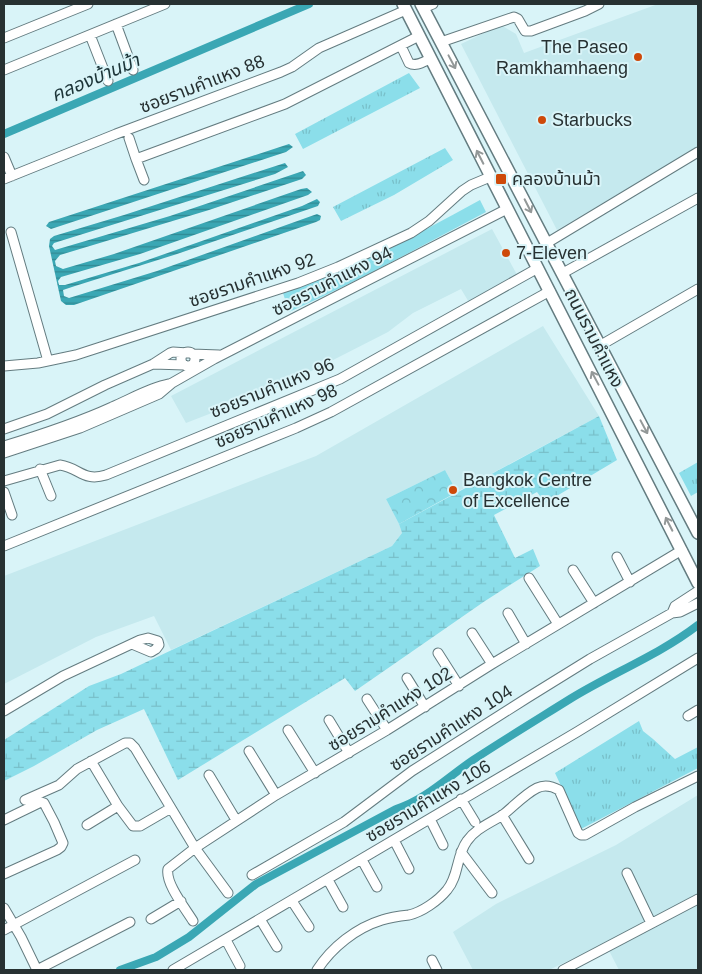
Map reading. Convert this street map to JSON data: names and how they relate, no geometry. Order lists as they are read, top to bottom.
{
  "streets": {
    "main road": ["ถนนรามคำแหง"],
    "street": [
      "ซอยรามคำแหง 88",
      "ซอยรามคําแหง 92",
      "ซอยรามคําแหง 94",
      "ซอยรามคําแหง 96",
      "ซอยรามคําแหง 98",
      "ซอยรามคําแหง 102",
      "ซอยรามคําแหง 104",
      "ซอยรามคําแหง 106"
    ]
  },
  "crossings": [
    ["ซอยรามคำแหง 88", "ถนนรามคำแหง"],
    ["ซอยรามคําแหง 92", "ถนนรามคำแหง"],
    ["ซอยรามคําแหง 94", "ถนนรามคำแหง"],
    ["ถนนรามคำแหง", "ซอยรามคําแหง 96"],
    ["ถนนรามคำแหง", "ซอยรามคําแหง 98"],
    ["ถนนรามคำแหง", "ซอยรามคําแหง 102"]
  ],
  "water": ["คลองบ้านม้า"],
  "places": {
    "other": [
      "The Paseo Ramkhamhaeng",
      "Starbucks",
      "7-Eleven",
      "Bangkok Centre of Excellence"
    ],
    "transit": ["คลองบ้านม้า"]
  }
}
